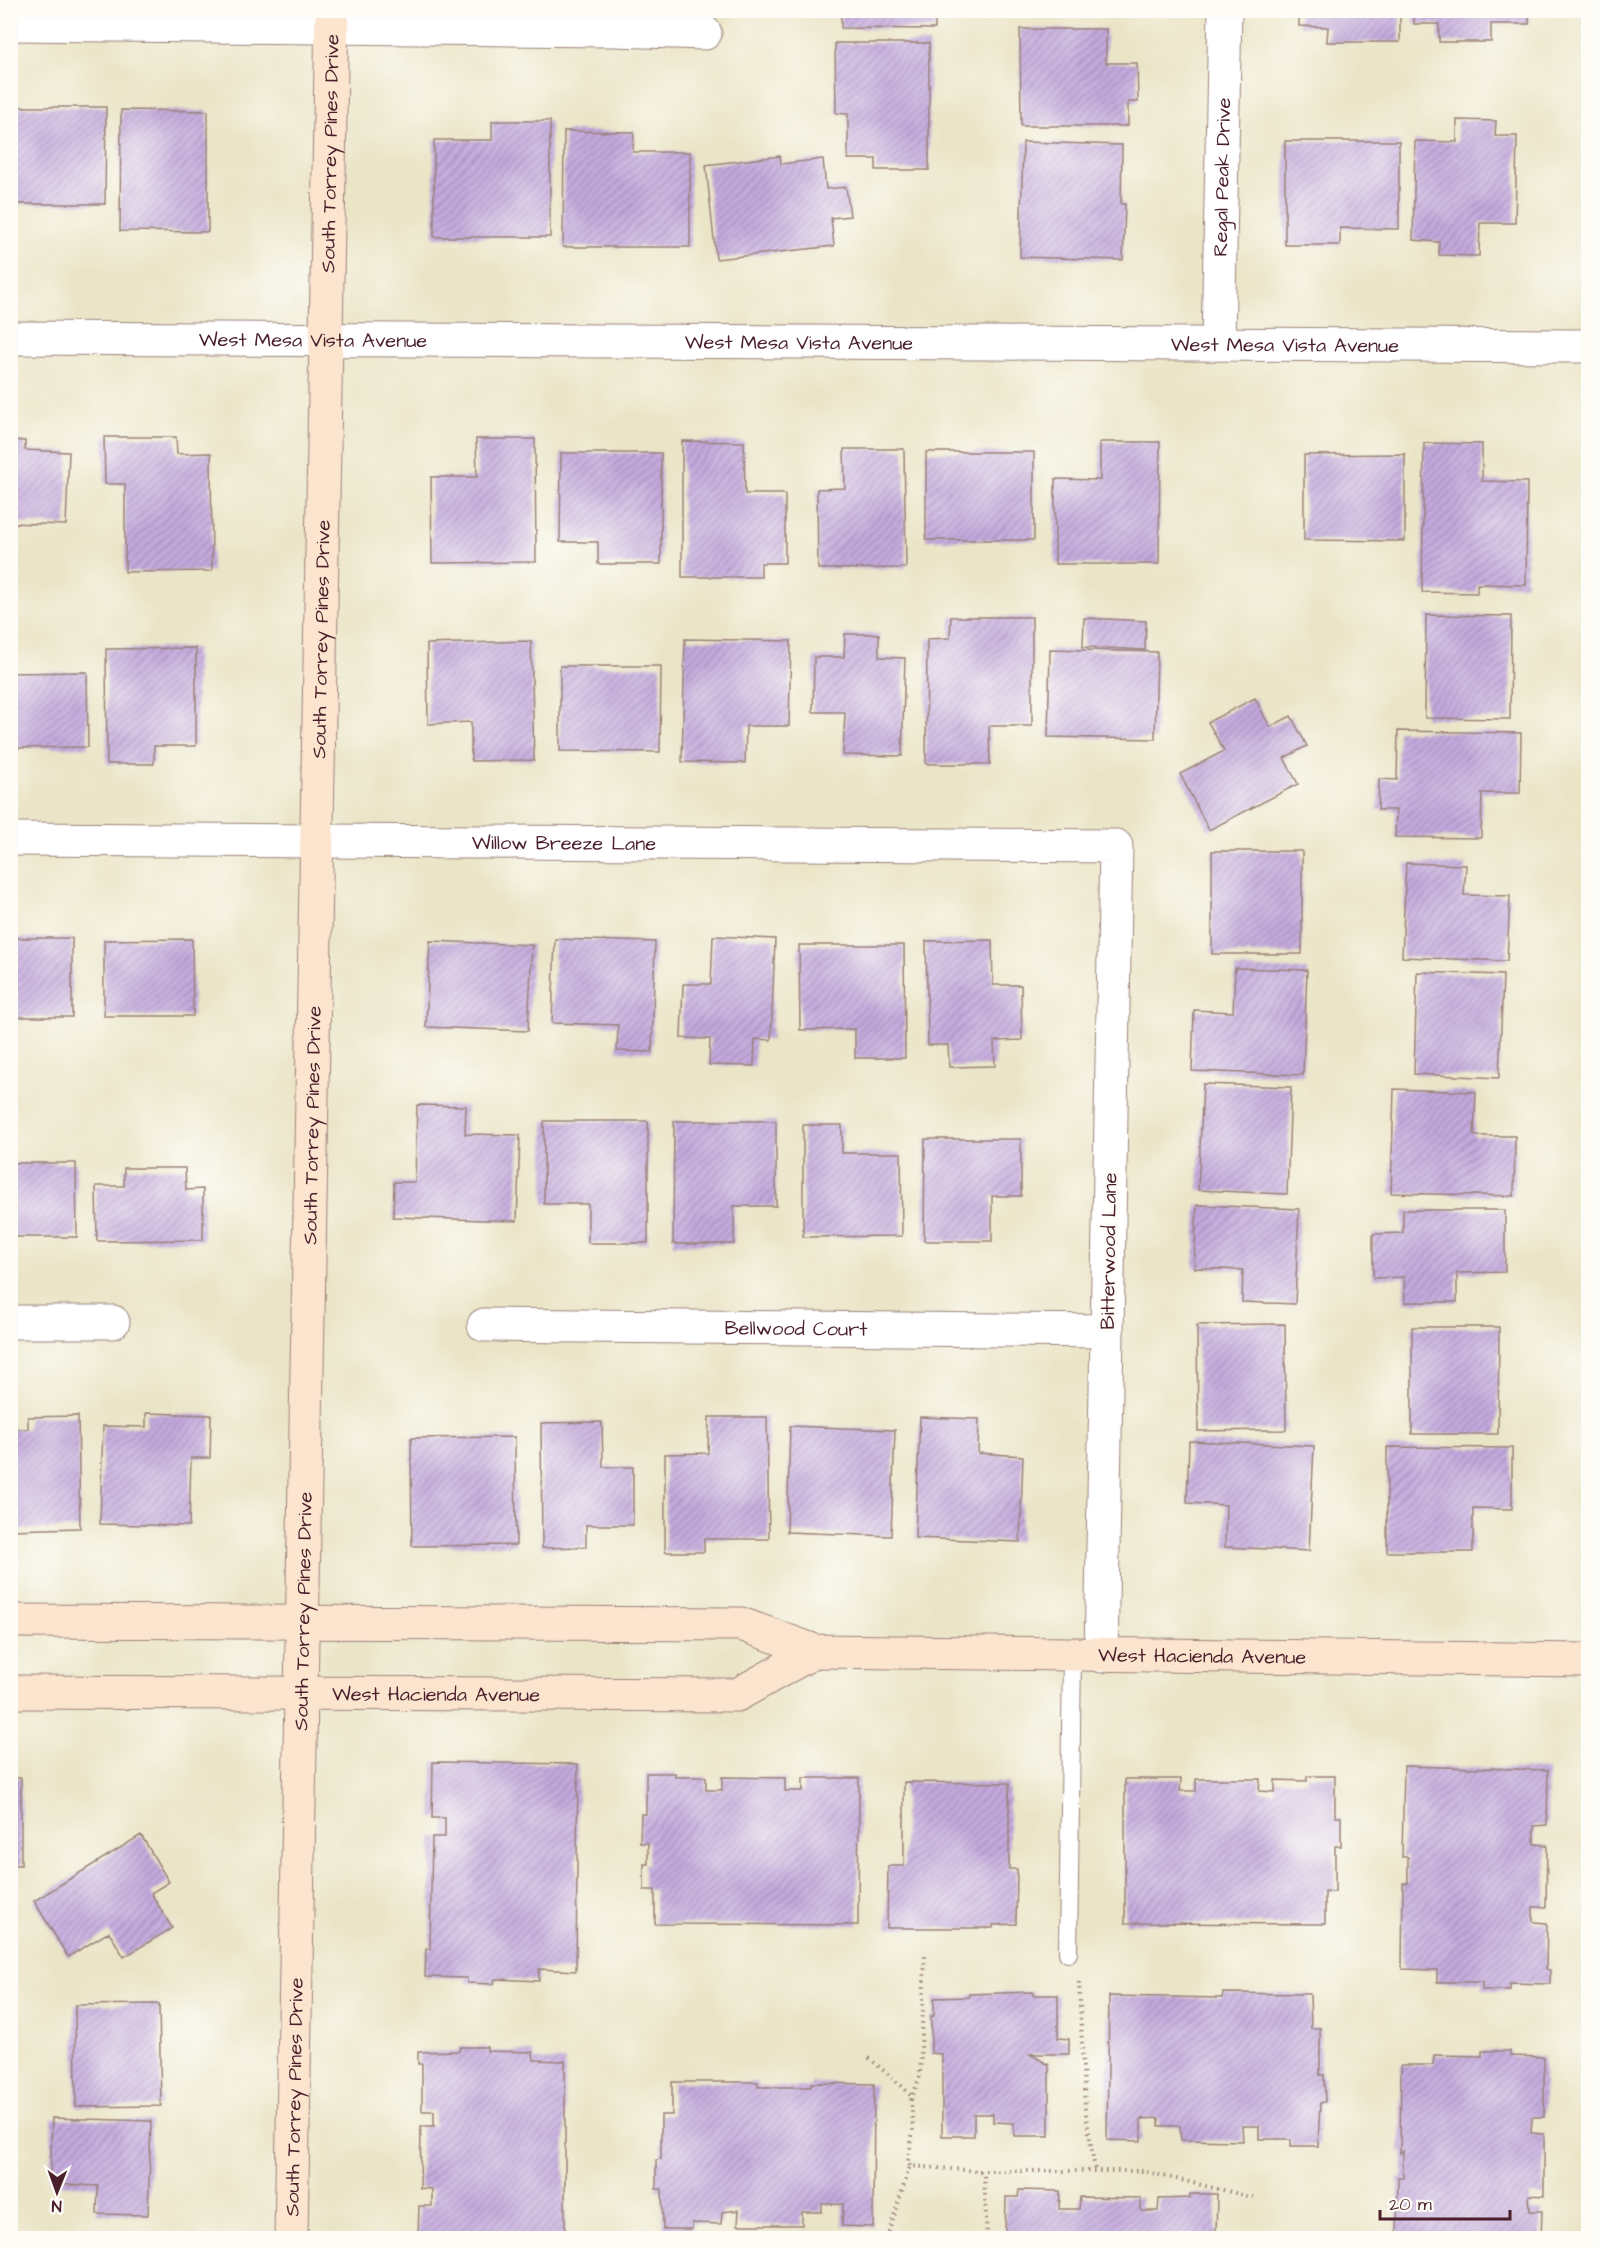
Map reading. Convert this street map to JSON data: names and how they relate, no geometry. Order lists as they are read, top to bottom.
{
  "streets": {
    "main road": ["South Torrey Pines Drive", "West Hacienda Avenue"],
    "street": [
      "Regal Peak Drive",
      "West Mesa Vista Avenue",
      "Willow Breeze Lane",
      "Bitterwood Lane",
      "Bellwood Court"
    ]
  },
  "crossings": [
    ["South Torrey Pines Drive", "West Mesa Vista Avenue"],
    ["South Torrey Pines Drive", "Willow Breeze Lane"],
    ["South Torrey Pines Drive", "West Hacienda Avenue"],
    ["Regal Peak Drive", "West Mesa Vista Avenue"],
    ["Willow Breeze Lane", "Bitterwood Lane"],
    ["Bitterwood Lane", "Bellwood Court"],
    ["Bitterwood Lane", "West Hacienda Avenue"]
  ],
  "scale_bar": "20 m",
  "north": "bottom"
}
